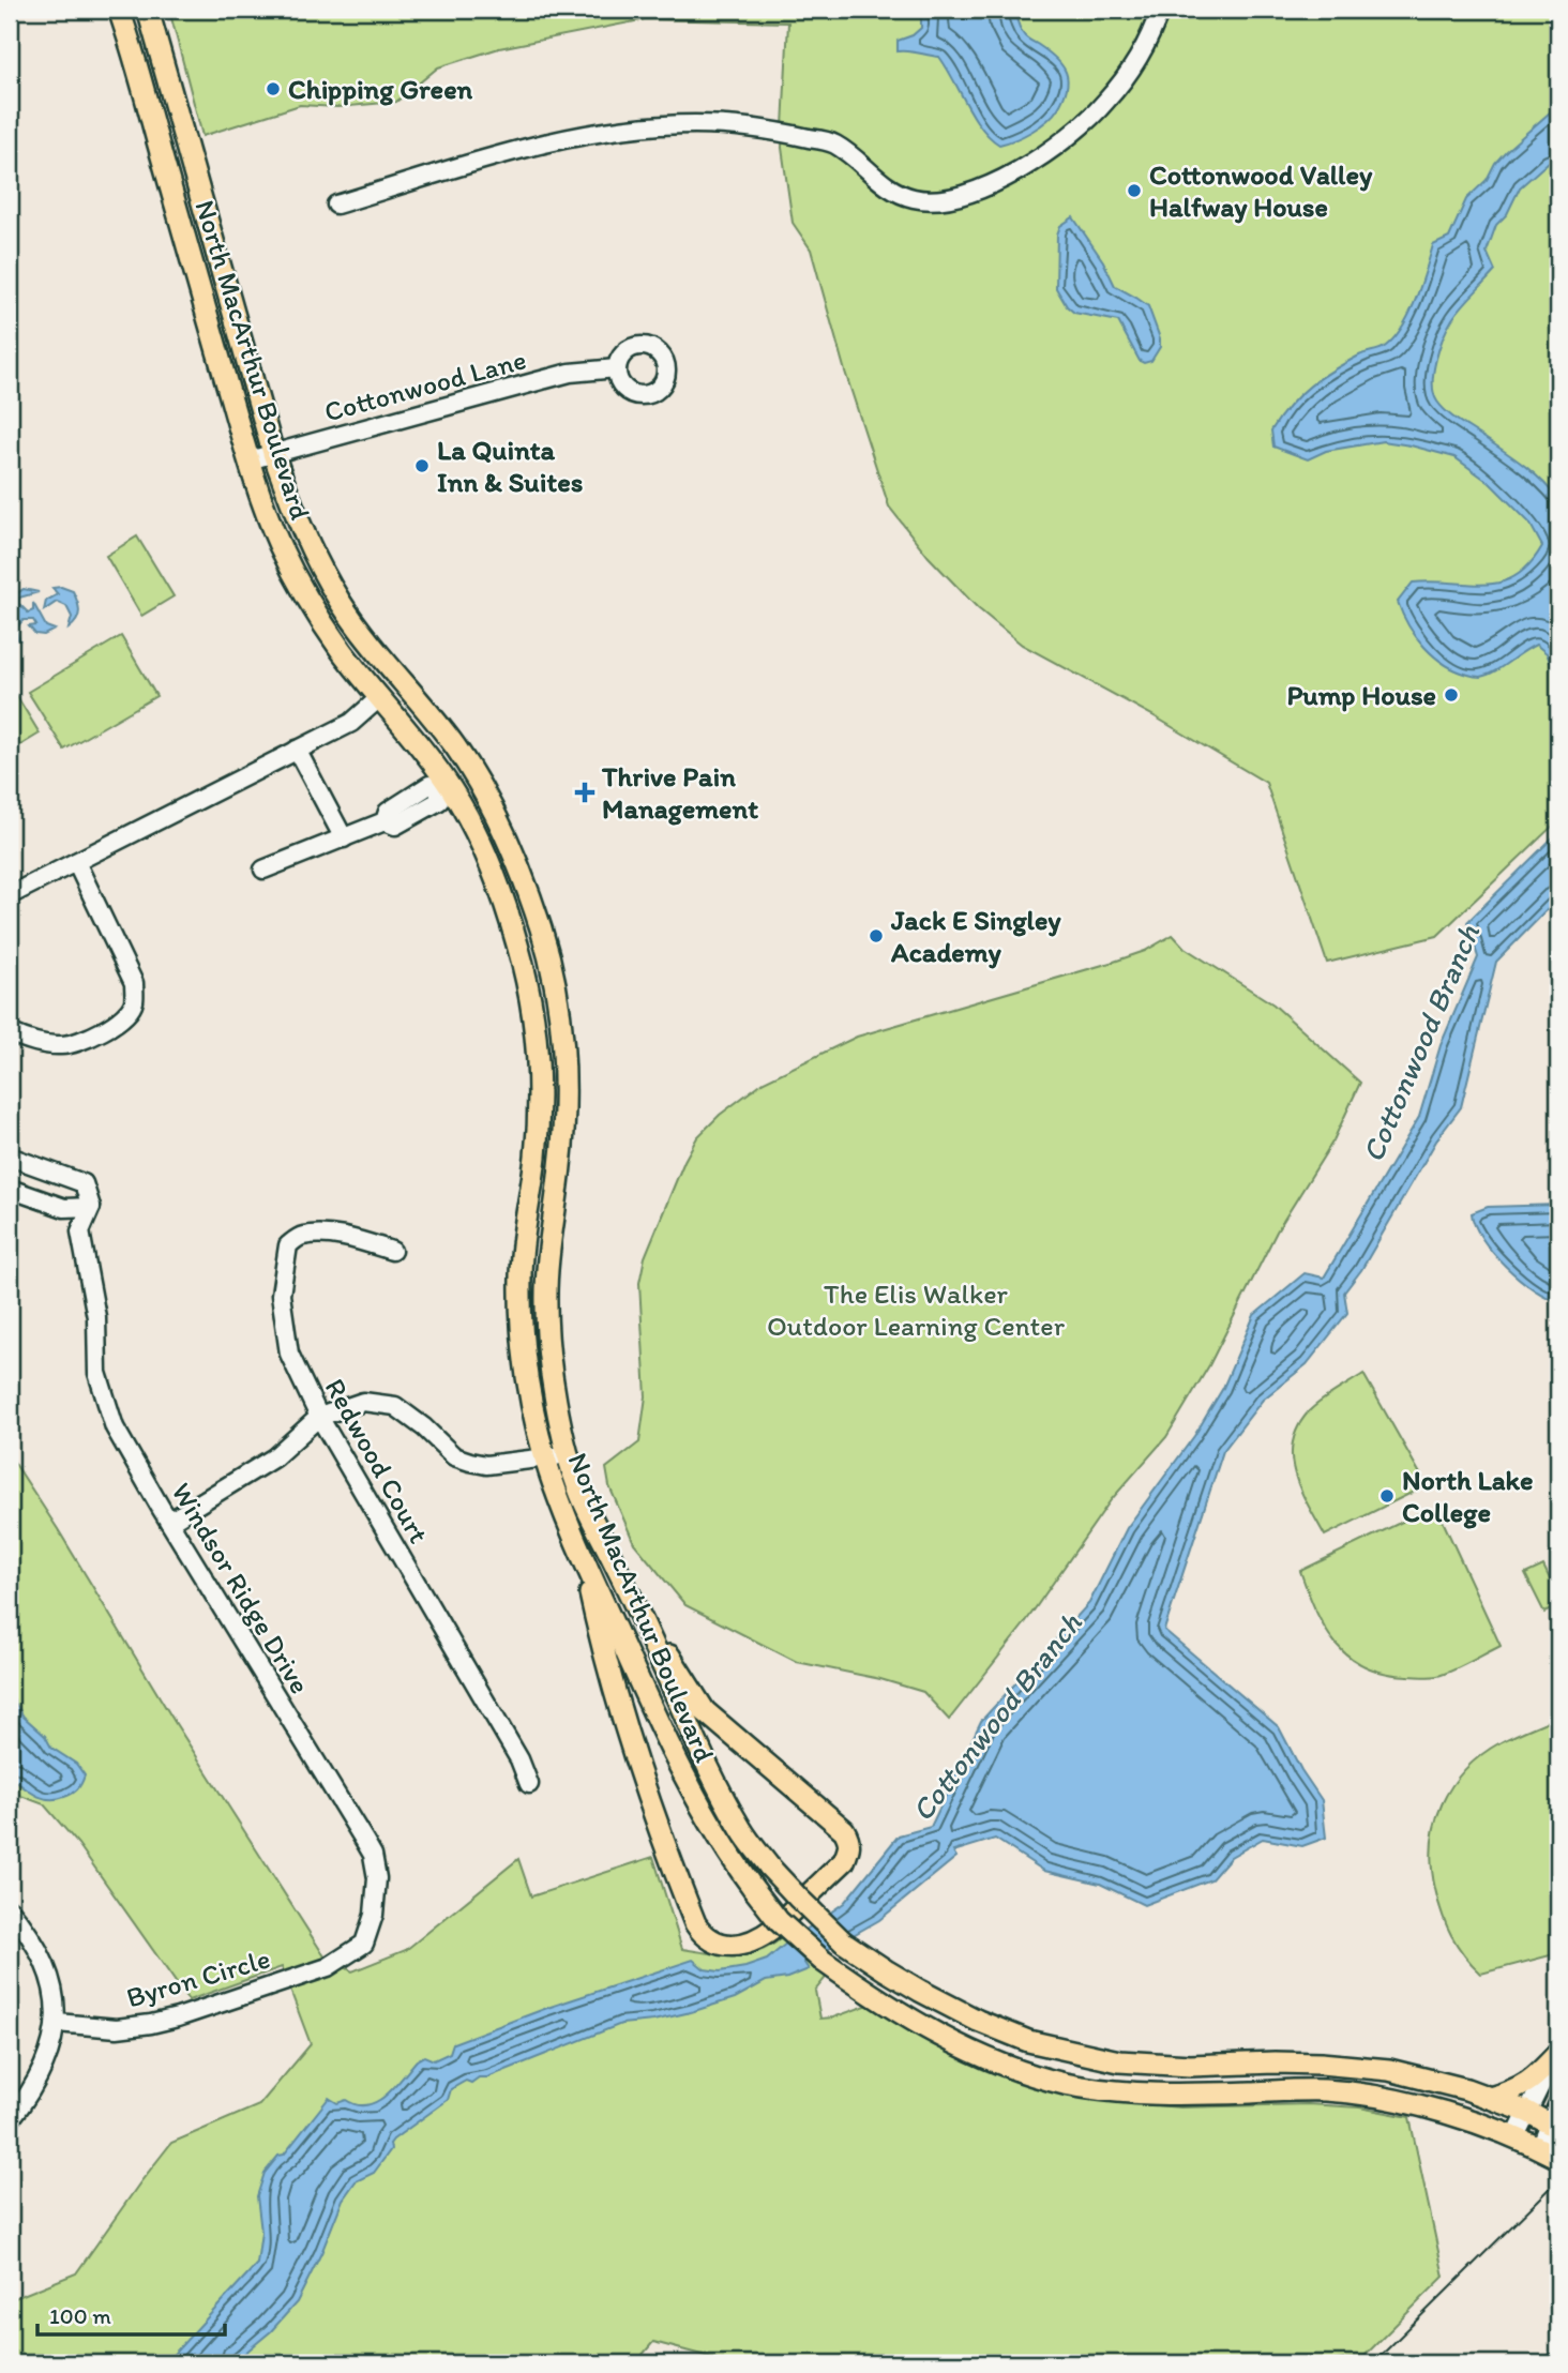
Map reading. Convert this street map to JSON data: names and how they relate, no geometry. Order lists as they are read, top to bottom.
{
  "streets": {
    "main road": ["North MacArthur Boulevard"],
    "street": [
      "Cottonwood Lane",
      "Redwood Court",
      "Windsor Ridge Drive",
      "Byron Circle"
    ]
  },
  "crossings": [
    ["North MacArthur Boulevard", "Cottonwood Lane"],
    ["Windsor Ridge Drive", "Byron Circle"]
  ],
  "water": ["Cottonwood Branch"],
  "parks": ["The Elis Walker Outdoor Learning Center"],
  "places": {
    "other": [
      "Chipping Green",
      "Cottonwood Valley Halfway House",
      "La Quinta Inn & Suites",
      "Pump House",
      "Jack E Singley Academy",
      "North Lake College"
    ],
    "health": ["Thrive Pain Management"]
  },
  "scale_bar": "100 m"
}
